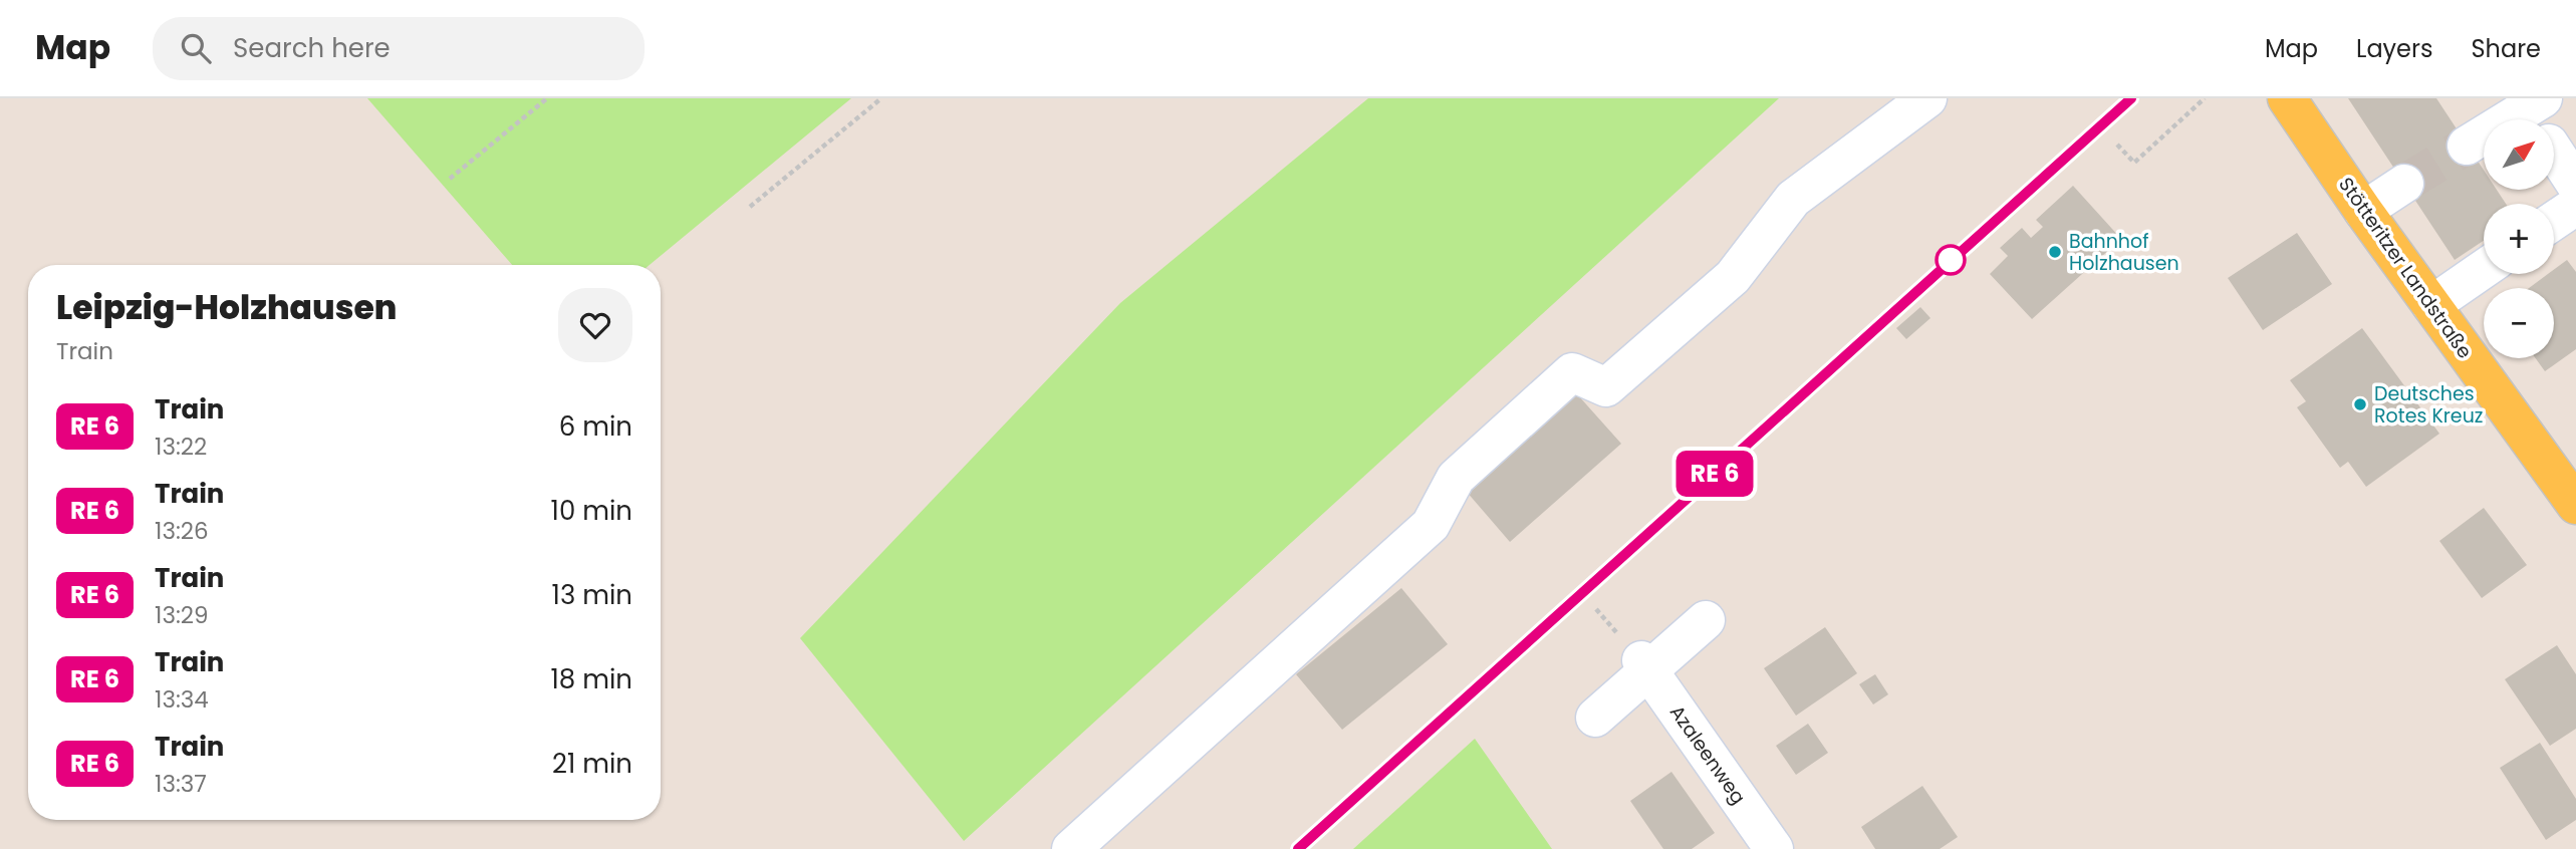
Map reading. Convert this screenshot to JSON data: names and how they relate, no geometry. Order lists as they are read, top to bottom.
{
  "streets": {
    "main road": ["Stötteritzer Landstraße"],
    "street": ["Azaleenweg"]
  },
  "places": ["Bahnhof Holzhausen", "Deutsches Rotes Kreuz"],
  "north": "top right",
  "page": {
    "header": "Map",
    "search": "Search here",
    "nav": ["Map", "Layers", "Share"],
    "on_map": "RE 6",
    "map_buttons": ["+", "−"],
    "heading": ["Leipzig-Holzhausen", "Train"],
    "list": [
      {
        "mark": "RE 6",
        "name": "Train",
        "note": "13:22",
        "value": "6 min"
      },
      {
        "mark": "RE 6",
        "name": "Train",
        "note": "13:26",
        "value": "10 min"
      },
      {
        "mark": "RE 6",
        "name": "Train",
        "note": "13:29",
        "value": "13 min"
      },
      {
        "mark": "RE 6",
        "name": "Train",
        "note": "13:34",
        "value": "18 min"
      },
      {
        "mark": "RE 6",
        "name": "Train",
        "note": "13:37",
        "value": "21 min"
      }
    ]
  }
}
